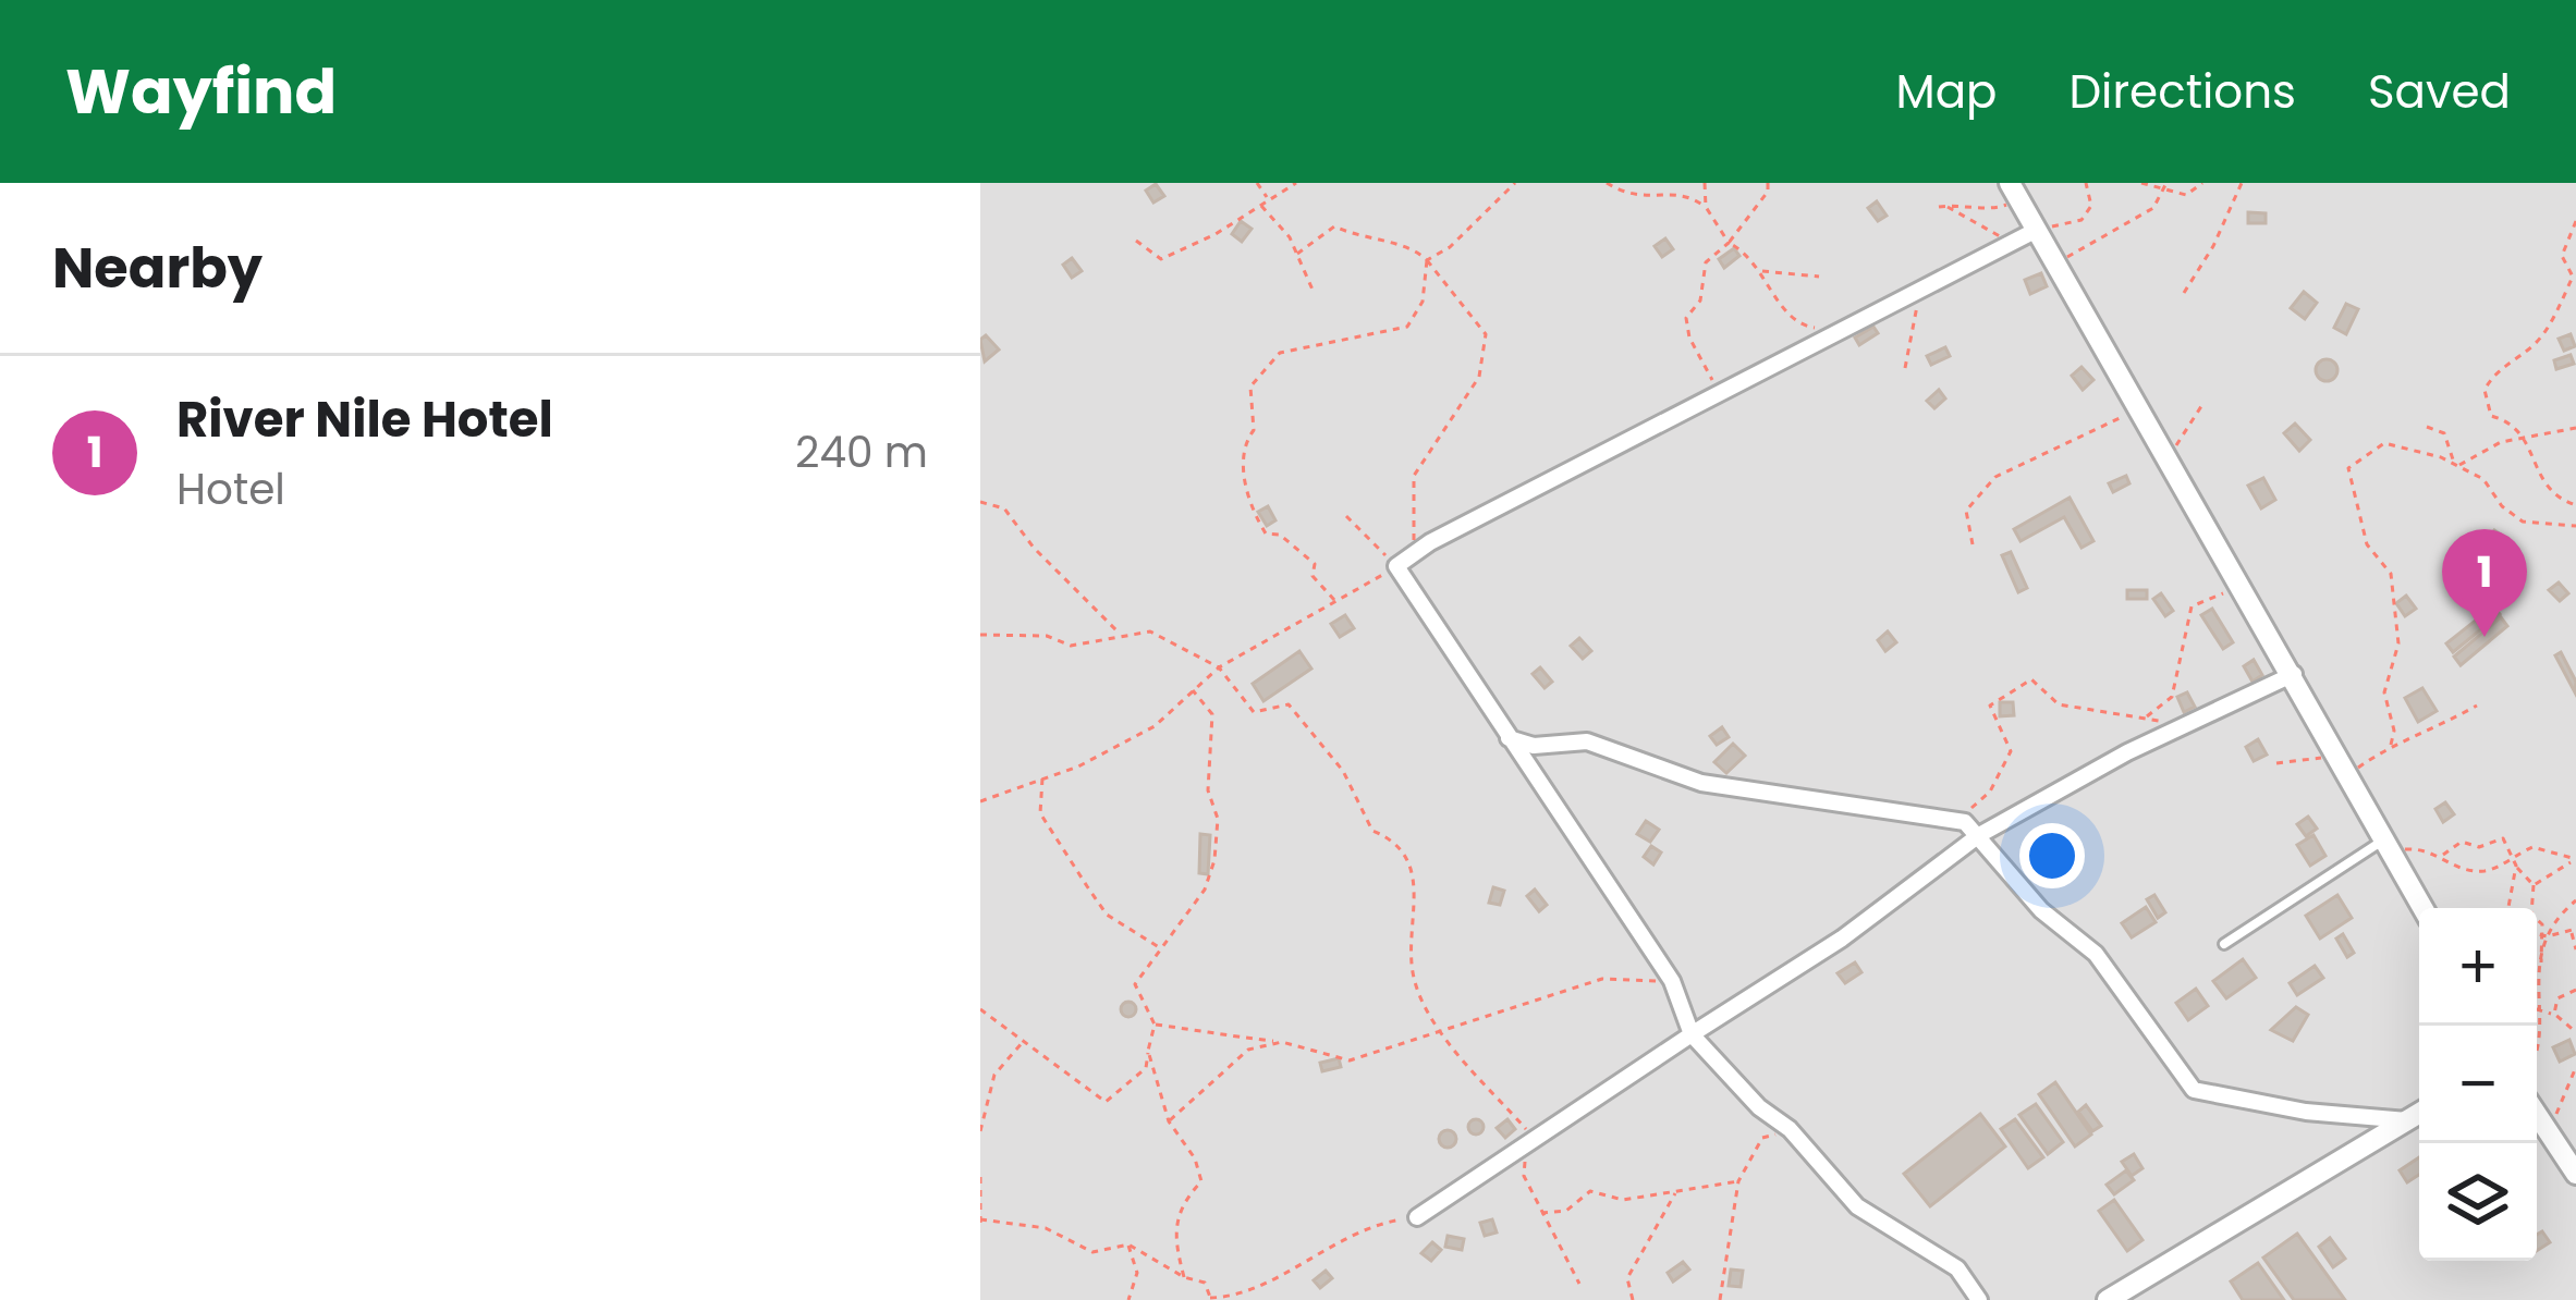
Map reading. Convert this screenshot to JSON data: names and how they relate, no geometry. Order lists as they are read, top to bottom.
{
  "page": {
    "header": "Wayfind",
    "nav": ["Map", "Directions", "Saved"],
    "heading": "Nearby",
    "list": [
      {
        "mark": "1",
        "name": "River Nile Hotel",
        "note": "Hotel",
        "value": "240 m"
      }
    ],
    "pins": "1",
    "map_buttons": ["+", "−"]
  }
}
